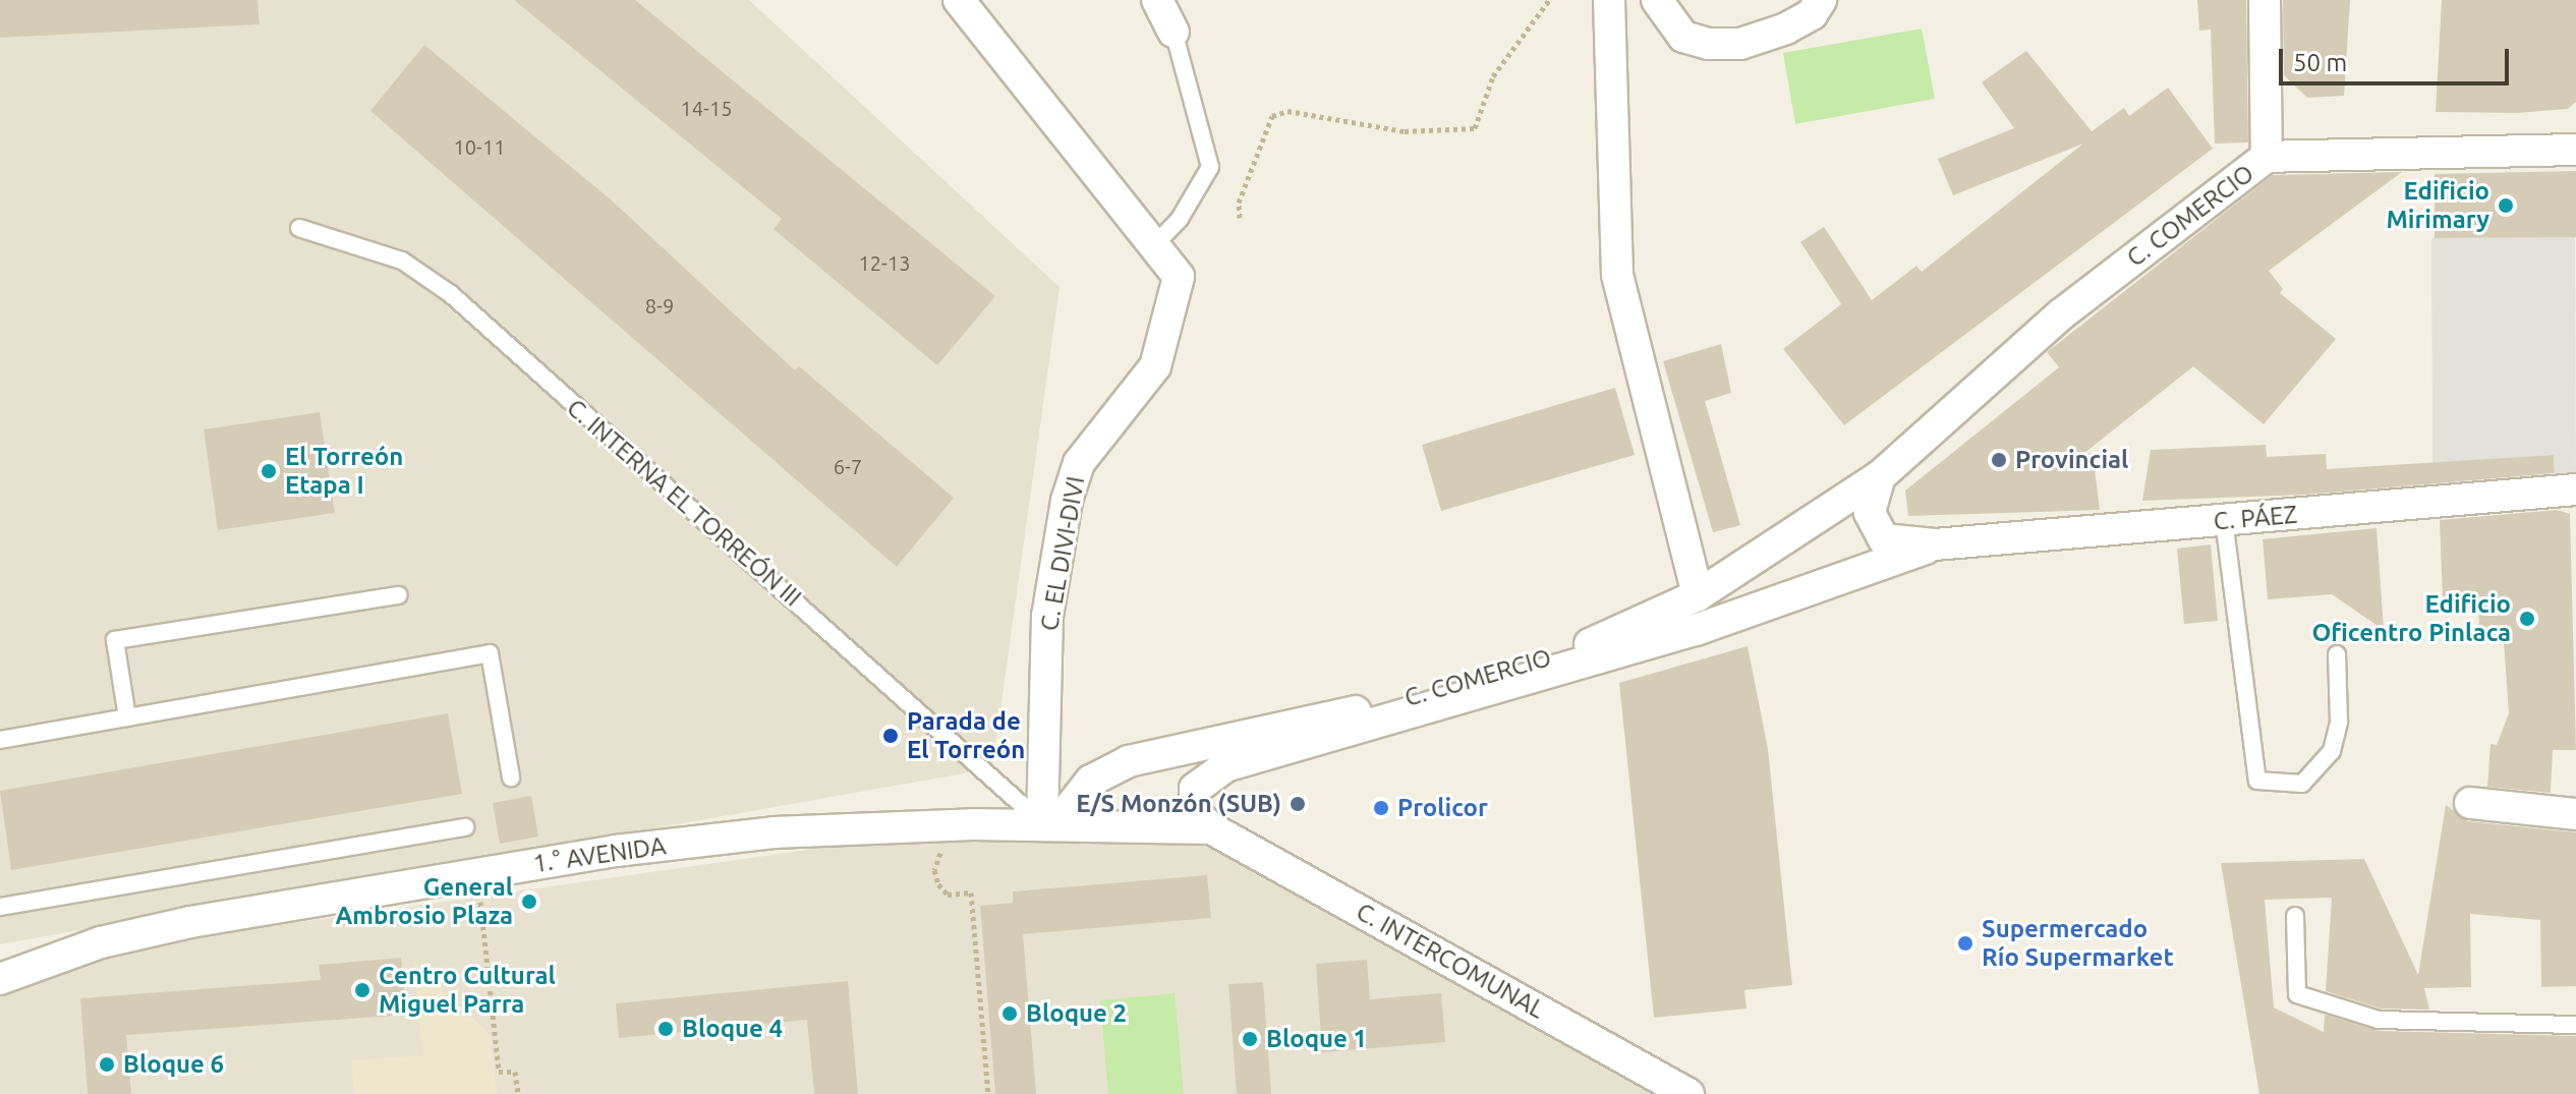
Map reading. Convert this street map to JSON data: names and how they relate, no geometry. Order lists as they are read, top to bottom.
{
  "streets": {
    "street": [
      "C. COMERCIO",
      "C. PÁEZ",
      "C. EL DIVI-DIVI",
      "1.° AVENIDA",
      "C. INTERCOMUNAL"
    ],
    "lane": ["C. INTERNA EL TORREÓN III"]
  },
  "crossings": [
    ["C. COMERCIO", "C. INTERNA EL TORREÓN III"],
    ["C. COMERCIO", "C. EL DIVI-DIVI"],
    ["C. COMERCIO", "1.° AVENIDA"],
    ["C. INTERNA EL TORREÓN III", "C. EL DIVI-DIVI"],
    ["C. INTERNA EL TORREÓN III", "1.° AVENIDA"],
    ["C. EL DIVI-DIVI", "1.° AVENIDA"],
    ["1.° AVENIDA", "C. INTERCOMUNAL"]
  ],
  "places": [
    "Edificio Mirimary",
    "Provincial",
    "El Torreón Etapa I",
    "Edificio Oficentro Pinlaca",
    "Parada de El Torreón",
    "E/S Monzón (SUB)",
    "Prolicor",
    "General Ambrosio Plaza",
    "Supermercado Río Supermarket",
    "Centro Cultural Miguel Parra",
    "Bloque 2",
    "Bloque 4",
    "Bloque 1",
    "Bloque 6"
  ],
  "house_numbers": [
    "14-15",
    "10-11",
    "12-13",
    "8-9",
    "6-7"
  ],
  "scale_bar": "50 m"
}
